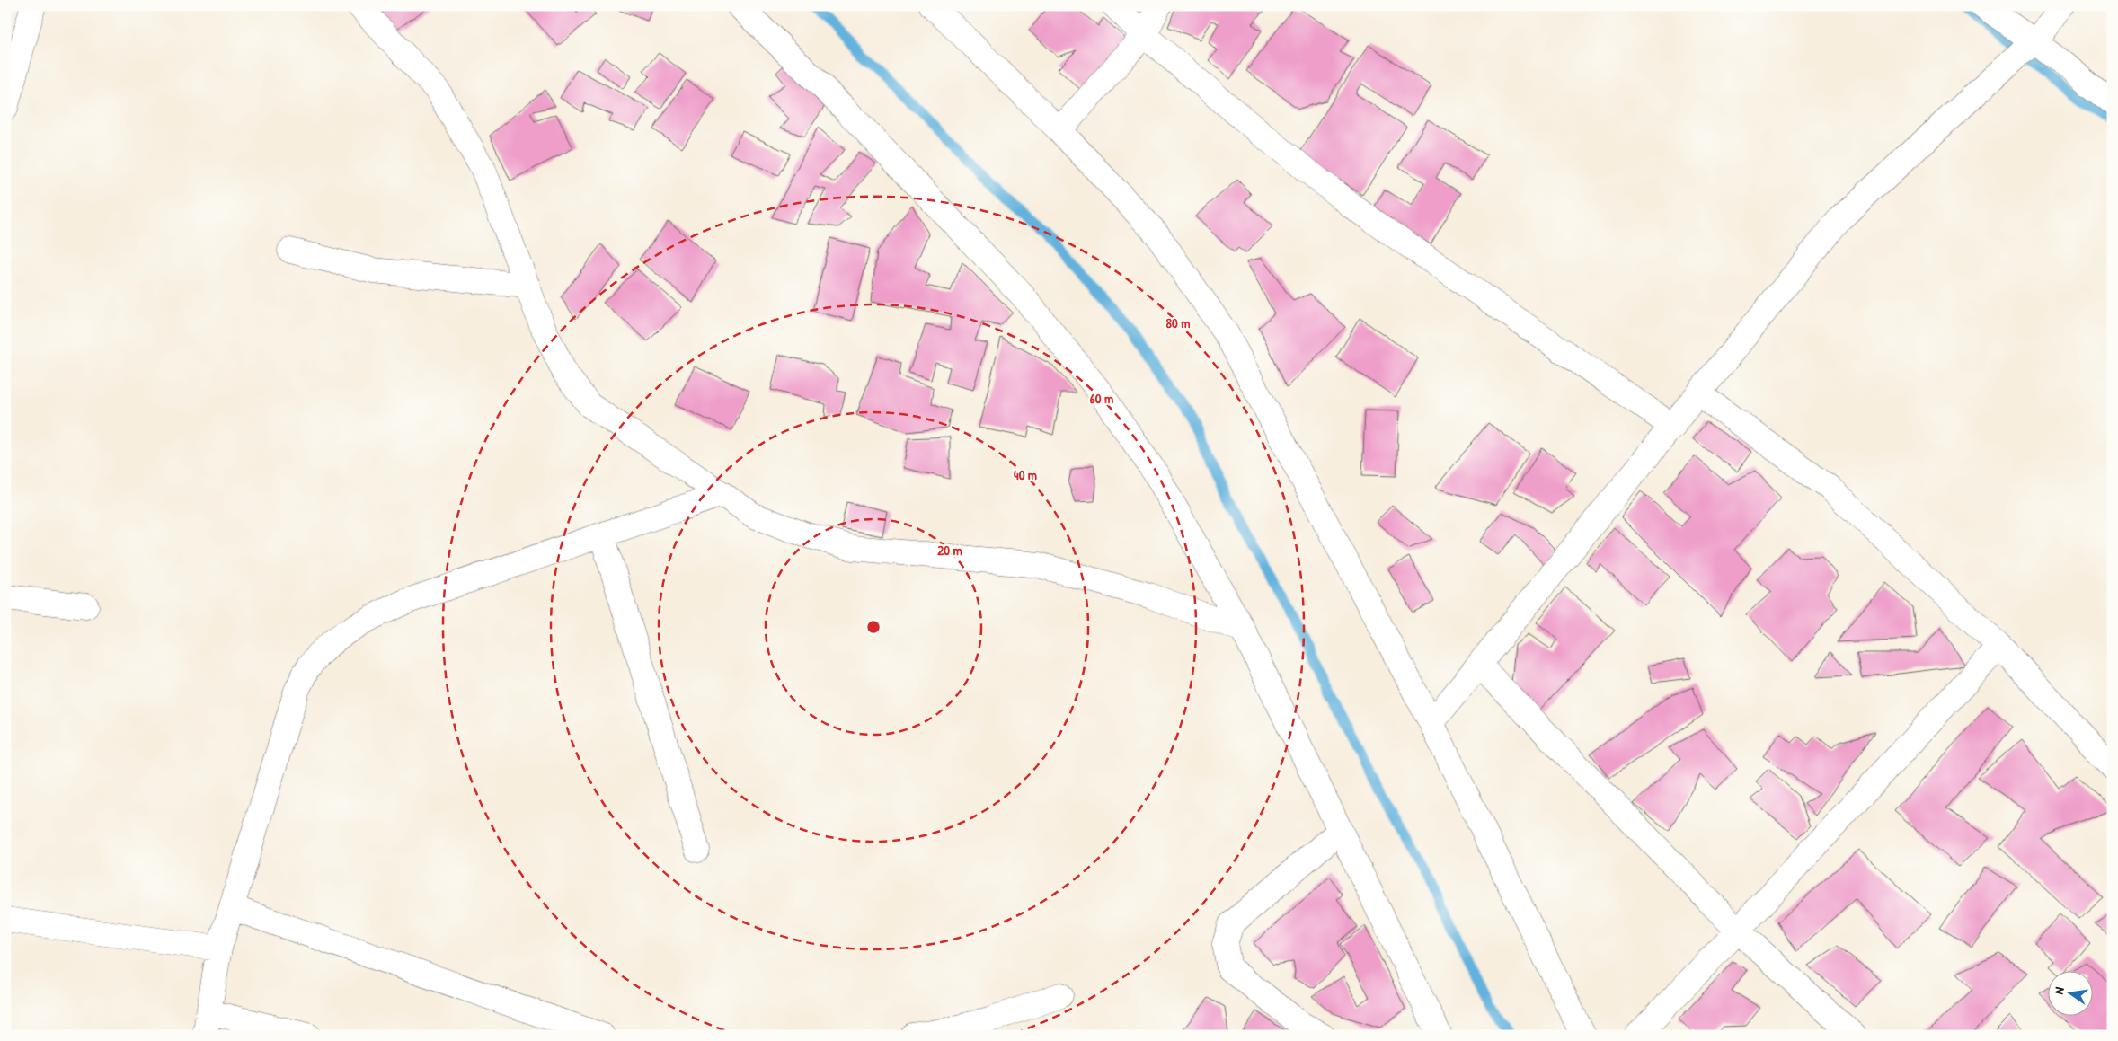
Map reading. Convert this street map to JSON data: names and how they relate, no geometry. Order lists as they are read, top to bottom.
{
  "north": "left",
  "rings": [
    "80 m",
    "60 m",
    "40 m",
    "20 m"
  ]
}
